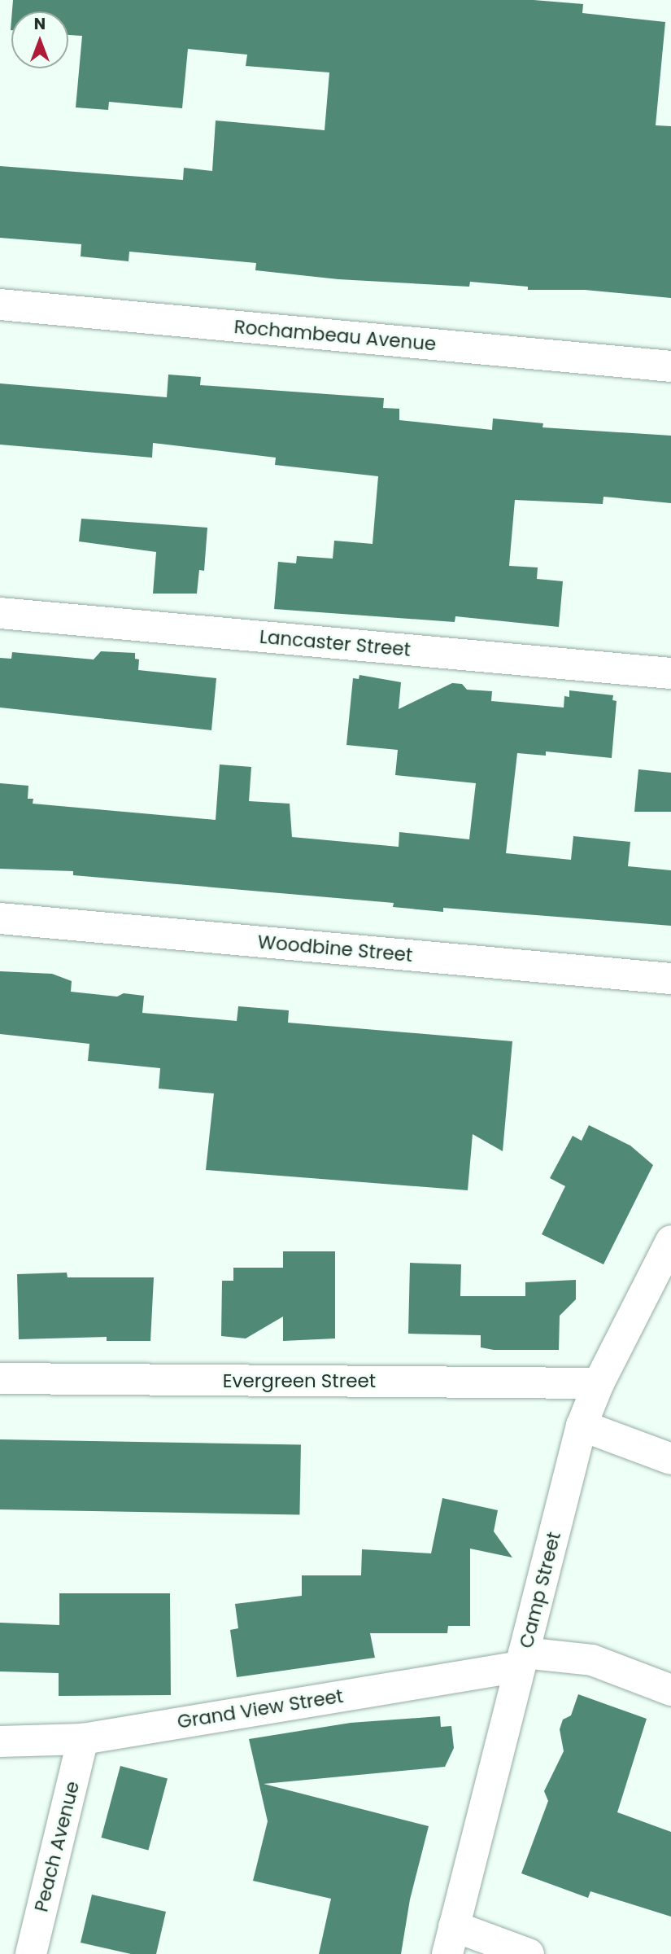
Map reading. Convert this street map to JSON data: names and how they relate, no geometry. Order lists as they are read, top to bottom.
{
  "streets": {
    "street": [
      "Rochambeau Avenue",
      "Lancaster Street",
      "Woodbine Street",
      "Evergreen Street",
      "Camp Street",
      "Grand View Street",
      "Peach Avenue"
    ]
  },
  "crossings": [
    ["Evergreen Street", "Camp Street"],
    ["Camp Street", "Grand View Street"],
    ["Grand View Street", "Peach Avenue"]
  ],
  "north": "top"
}
